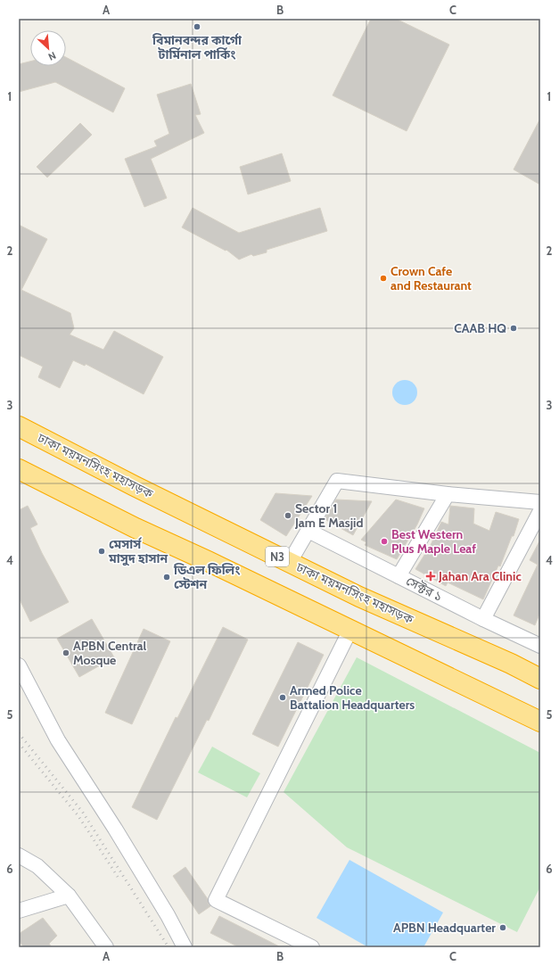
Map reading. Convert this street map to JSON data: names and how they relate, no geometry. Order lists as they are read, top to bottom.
{
  "streets": {
    "highway": ["ঢাকা ময়মনসিংহ মহাসড়ক", "N3"],
    "street": ["সেক্টর ১"]
  },
  "places": {
    "other": [
      "বিমানবন্দর কার্গো টার্মিনাল পার্কিং",
      "Crown Cafe and Restaurant",
      "CAAB HQ",
      "Sector 1 Jam E Masjid",
      "Best Western Plus Maple Leaf",
      "মেসার্স মাসুদ হাসান",
      "ডিএল ফিলিং স্টেশন",
      "APBN Central Mosque",
      "Armed Police Battalion Headquarters",
      "APBN Headquarter"
    ],
    "health": ["Jahan Ara Clinic"]
  },
  "north": "bottom right",
  "grid": {
    "columns": ["A", "B", "C"],
    "rows": [
      "1",
      "2",
      "3",
      "4",
      "5",
      "6"
    ]
  }
}
